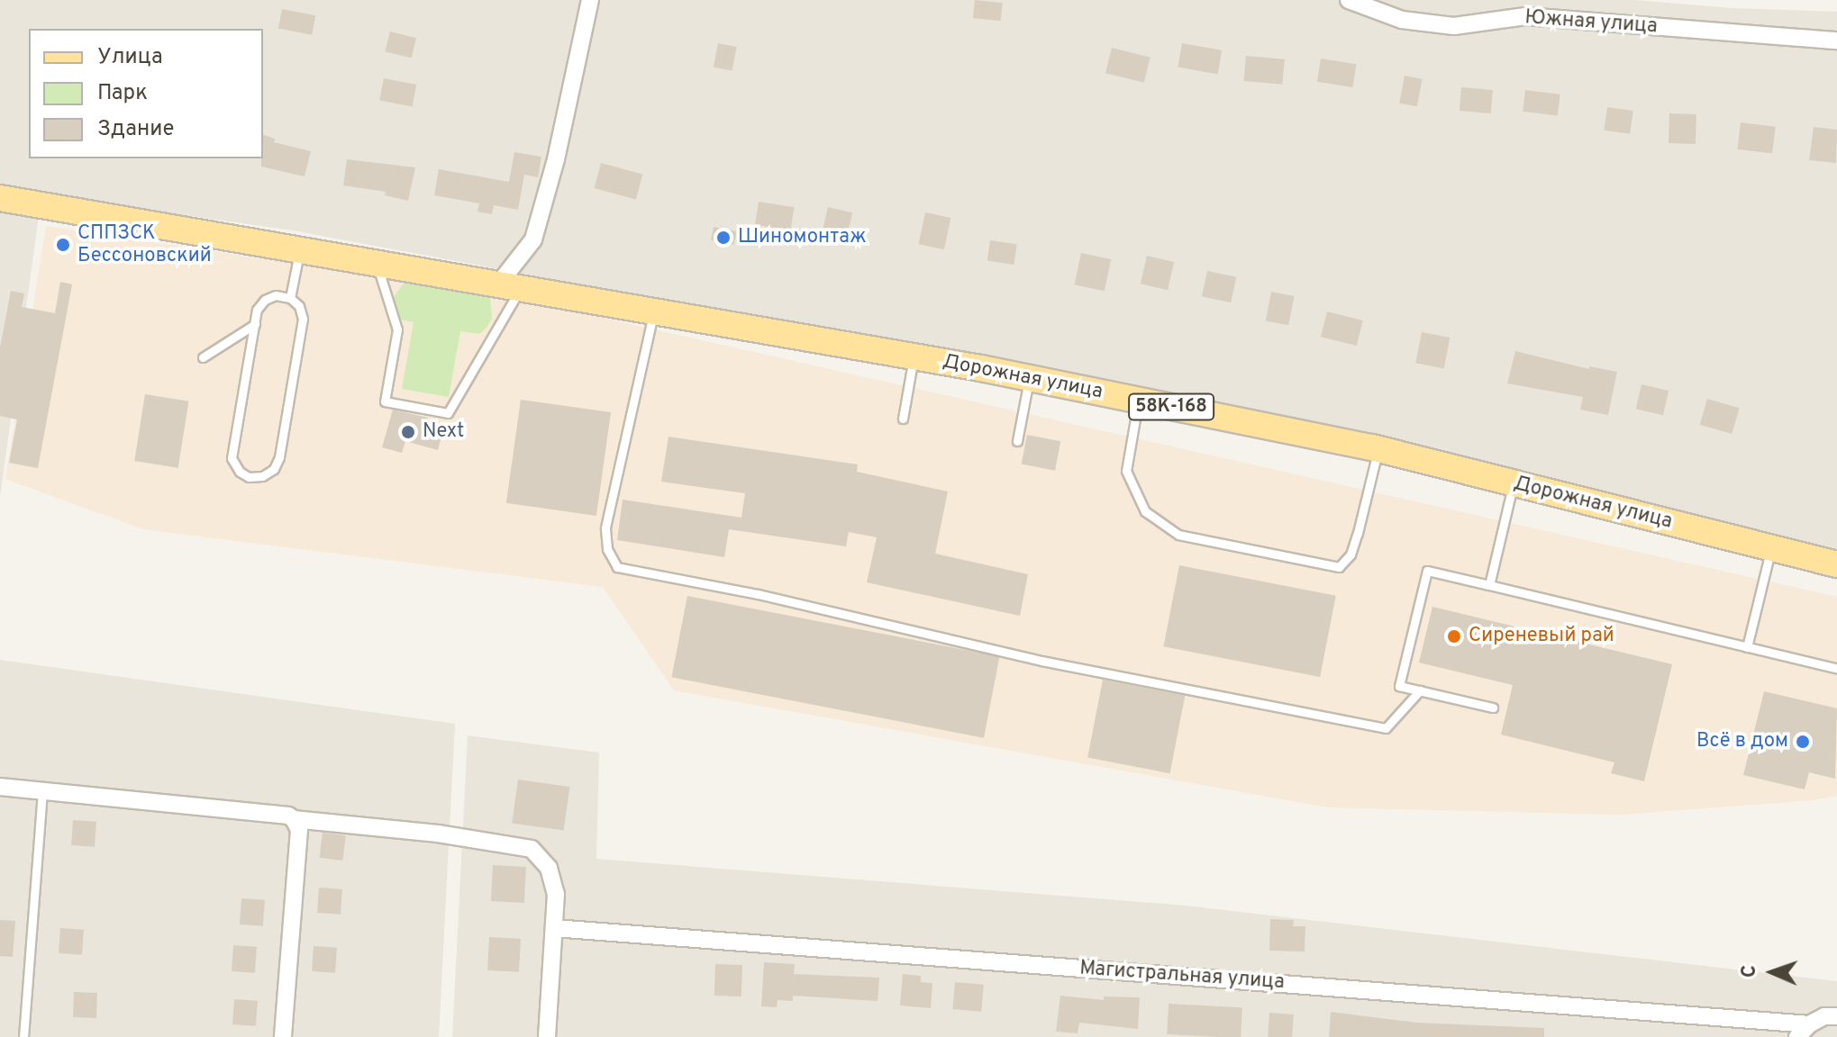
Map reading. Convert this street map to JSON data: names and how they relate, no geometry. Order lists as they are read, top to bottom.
{
  "streets": {
    "main road": ["Дорожная улица", "58К-168"],
    "street": ["Южная улица", "Магистральная улица"]
  },
  "crossings": [
    ["Дорожная улица", "58К-168"]
  ],
  "places": [
    "Шиномонтаж",
    "СППЗСК Бессоновский",
    "Next",
    "Сиреневый рай",
    "Всё в дом"
  ],
  "legend": ["Улица", "Парк", "Здание"],
  "north": "left"
}
